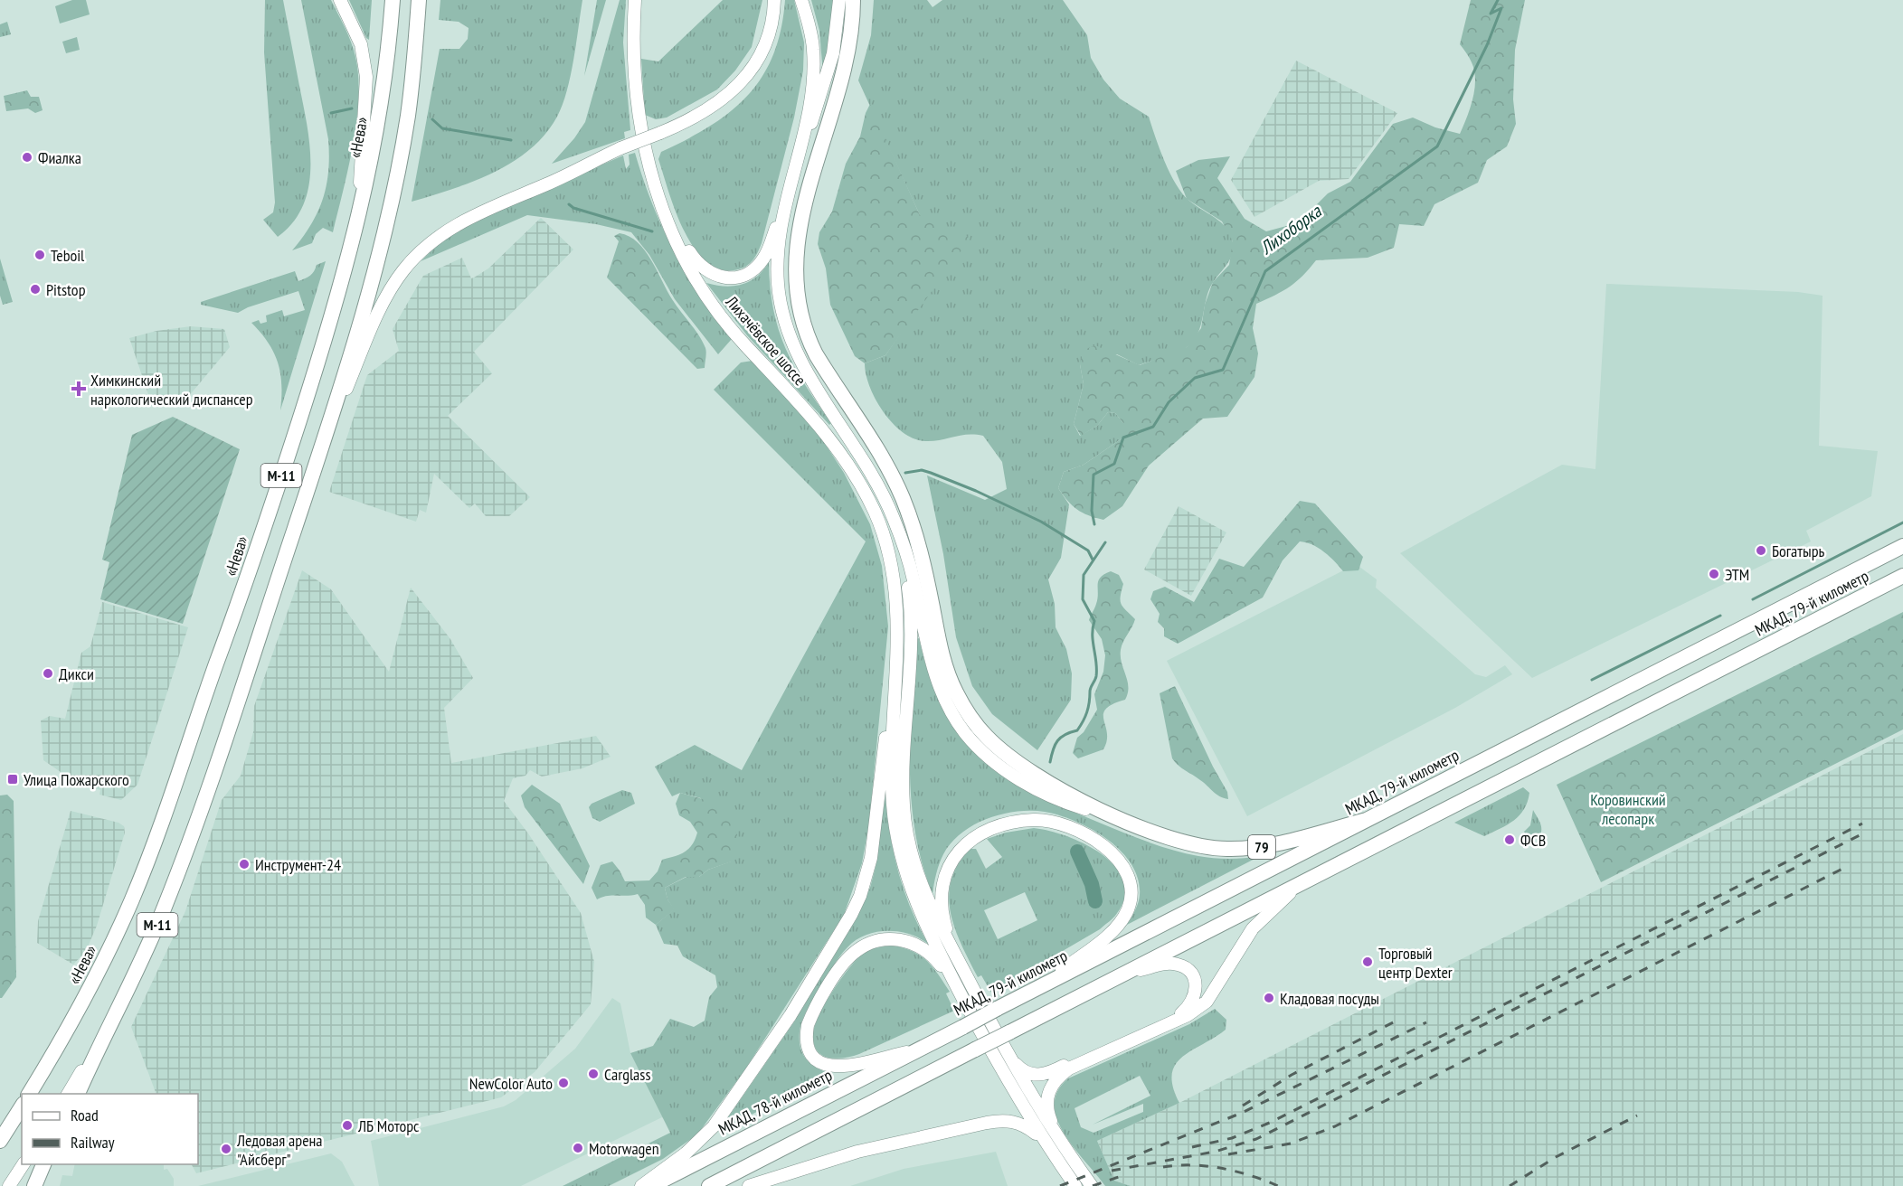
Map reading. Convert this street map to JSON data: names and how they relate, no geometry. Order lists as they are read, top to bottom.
{
  "streets": {
    "highway": [
      "«Нева»",
      "М-11",
      "МКАД, 79-й километр",
      "79",
      "МКАД, 78-й километр"
    ],
    "main road": ["Лихачёвское шоссе"]
  },
  "crossings": [
    ["МКАД, 79-й километр", "79"],
    ["МКАД, 79-й километр", "МКАД, 78-й километр"]
  ],
  "water": ["Лихоборка"],
  "parks": ["Коровинский лесопарк"],
  "places": {
    "other": [
      "Фиалка",
      "Teboil",
      "Pitstop",
      "Богатырь",
      "ЭТМ",
      "Дикси",
      "ФСВ",
      "Инструмент-24",
      "Торговый центр Dexter",
      "Кладовая посуды",
      "Carglass",
      "NewColor Auto",
      "ЛБ Моторс",
      "Motorwagen",
      "Ледовая арена \"Айсберг\""
    ],
    "health": ["Химкинский наркологический диспансер"],
    "transit": ["Улица Пожарского"]
  },
  "legend": ["Road", "Railway"]
}
